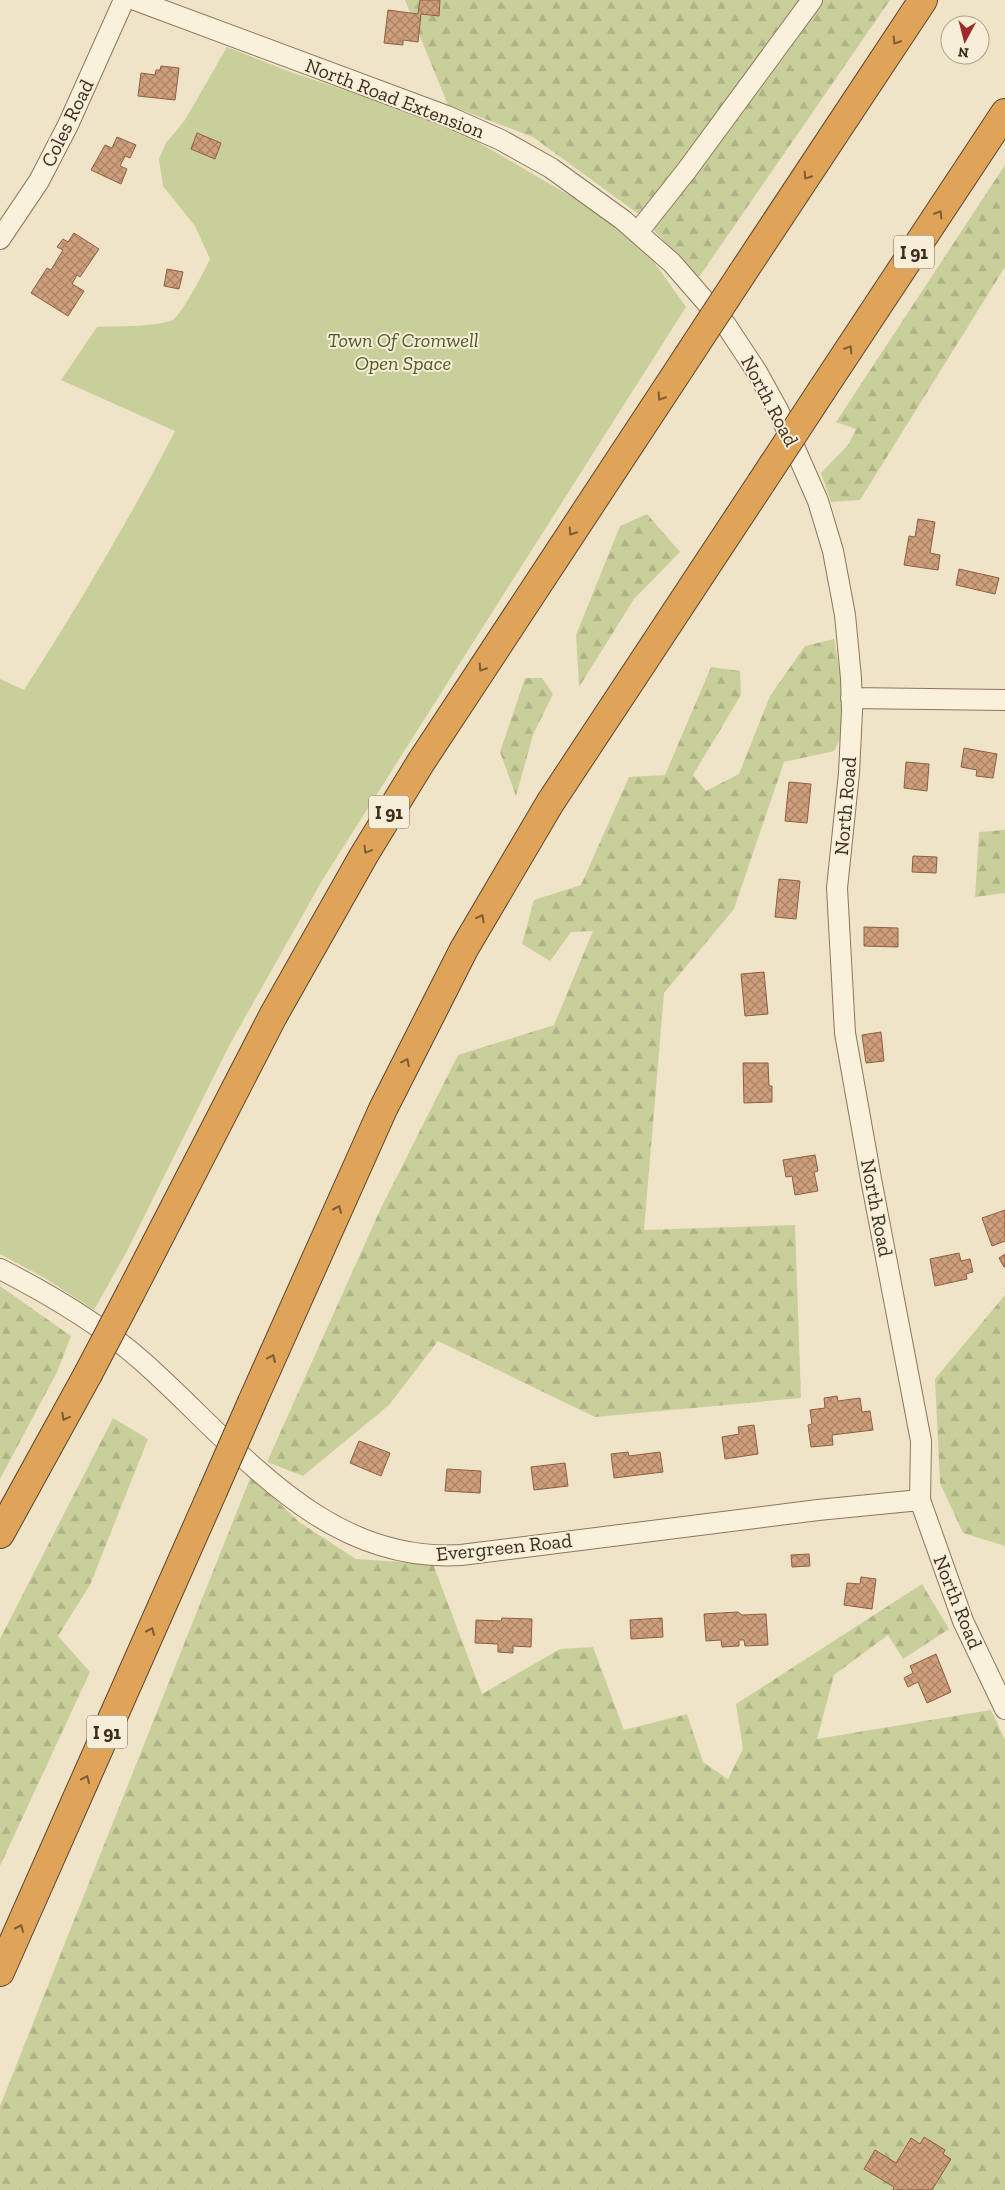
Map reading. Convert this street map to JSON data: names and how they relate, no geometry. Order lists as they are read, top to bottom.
{
  "streets": {
    "highway": ["I 91"],
    "street": [
      "North Road Extension",
      "Coles Road",
      "North Road",
      "Evergreen Road"
    ]
  },
  "crossings": [
    ["North Road Extension", "North Road"],
    ["North Road", "Evergreen Road"]
  ],
  "parks": ["Town Of Cromwell Open Space"],
  "north": "bottom"
}
